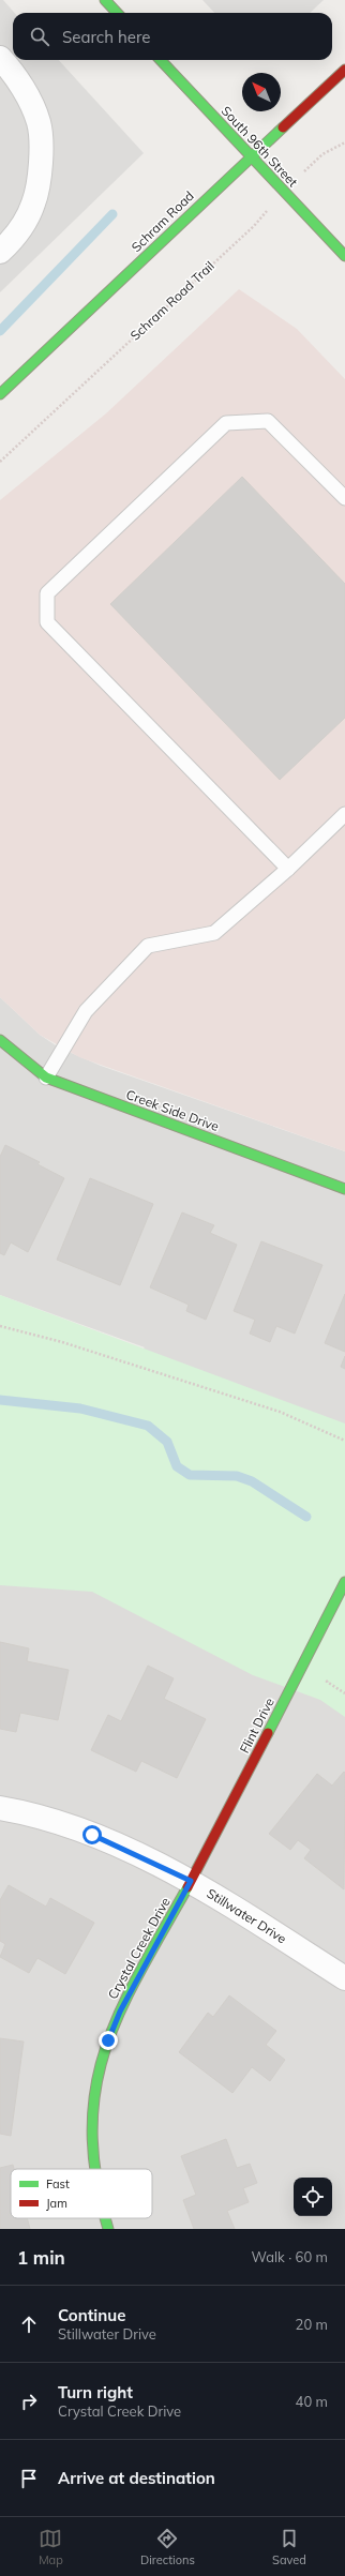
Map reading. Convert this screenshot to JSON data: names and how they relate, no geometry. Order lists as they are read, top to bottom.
{
  "streets": {
    "street": [
      "South 96th Street",
      "Schram Road",
      "Creek Side Drive",
      "Flint Drive",
      "Stillwater Drive",
      "Crystal Creek Drive"
    ],
    "path": ["Schram Road Trail"]
  },
  "crossings": [
    ["South 96th Street", "Schram Road"],
    ["South 96th Street", "Schram Road Trail"],
    ["Flint Drive", "Stillwater Drive"],
    ["Flint Drive", "Crystal Creek Drive"],
    ["Stillwater Drive", "Crystal Creek Drive"]
  ],
  "legend": ["Fast", "Jam"],
  "north": "top left",
  "page": {
    "search": "Search here",
    "heading": ["1 min", "Walk · 60 m"],
    "list": [
      ["Continue", "Stillwater Drive", "20 m"],
      ["Turn right", "Crystal Creek Drive", "40 m"],
      "Arrive at destination"
    ],
    "nav": ["Map", "Directions", "Saved"]
  }
}
